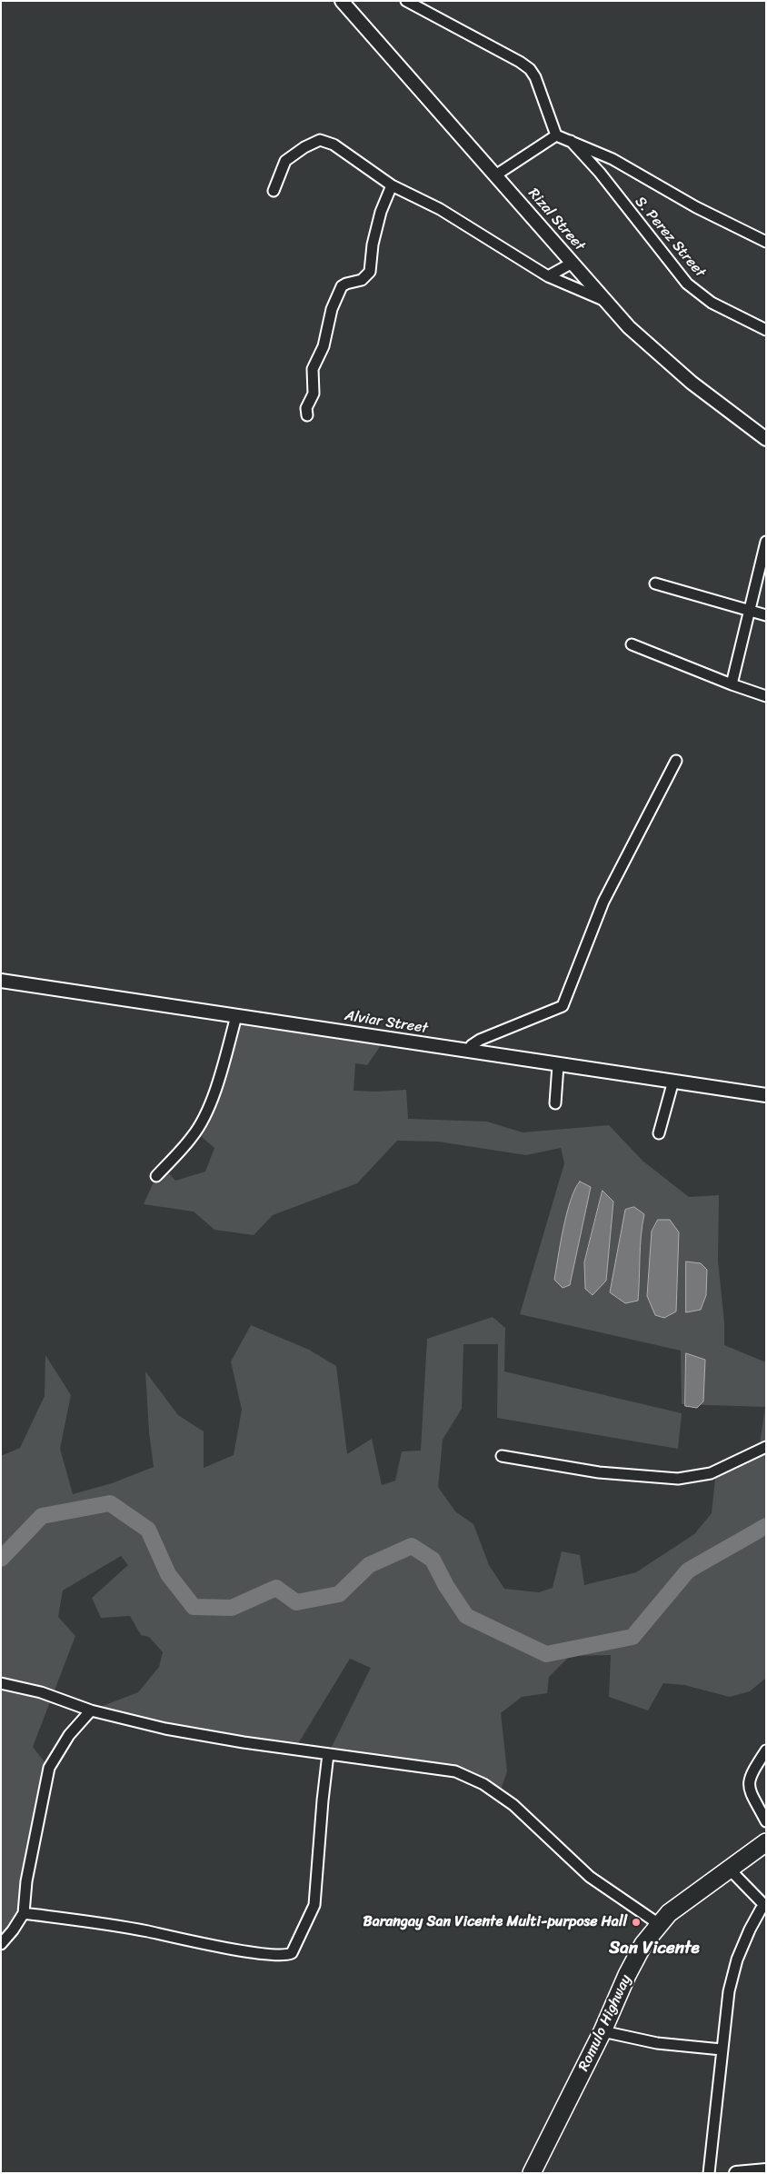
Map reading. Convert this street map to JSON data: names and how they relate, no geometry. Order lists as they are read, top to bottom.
{
  "streets": {
    "highway": ["Romulo Highway"],
    "street": ["Rizal Street", "S. Perez Street", "Alviar Street"]
  },
  "districts": ["San Vicente"],
  "places": ["Barangay San Vicente Multi-purpose Hall"]
}
